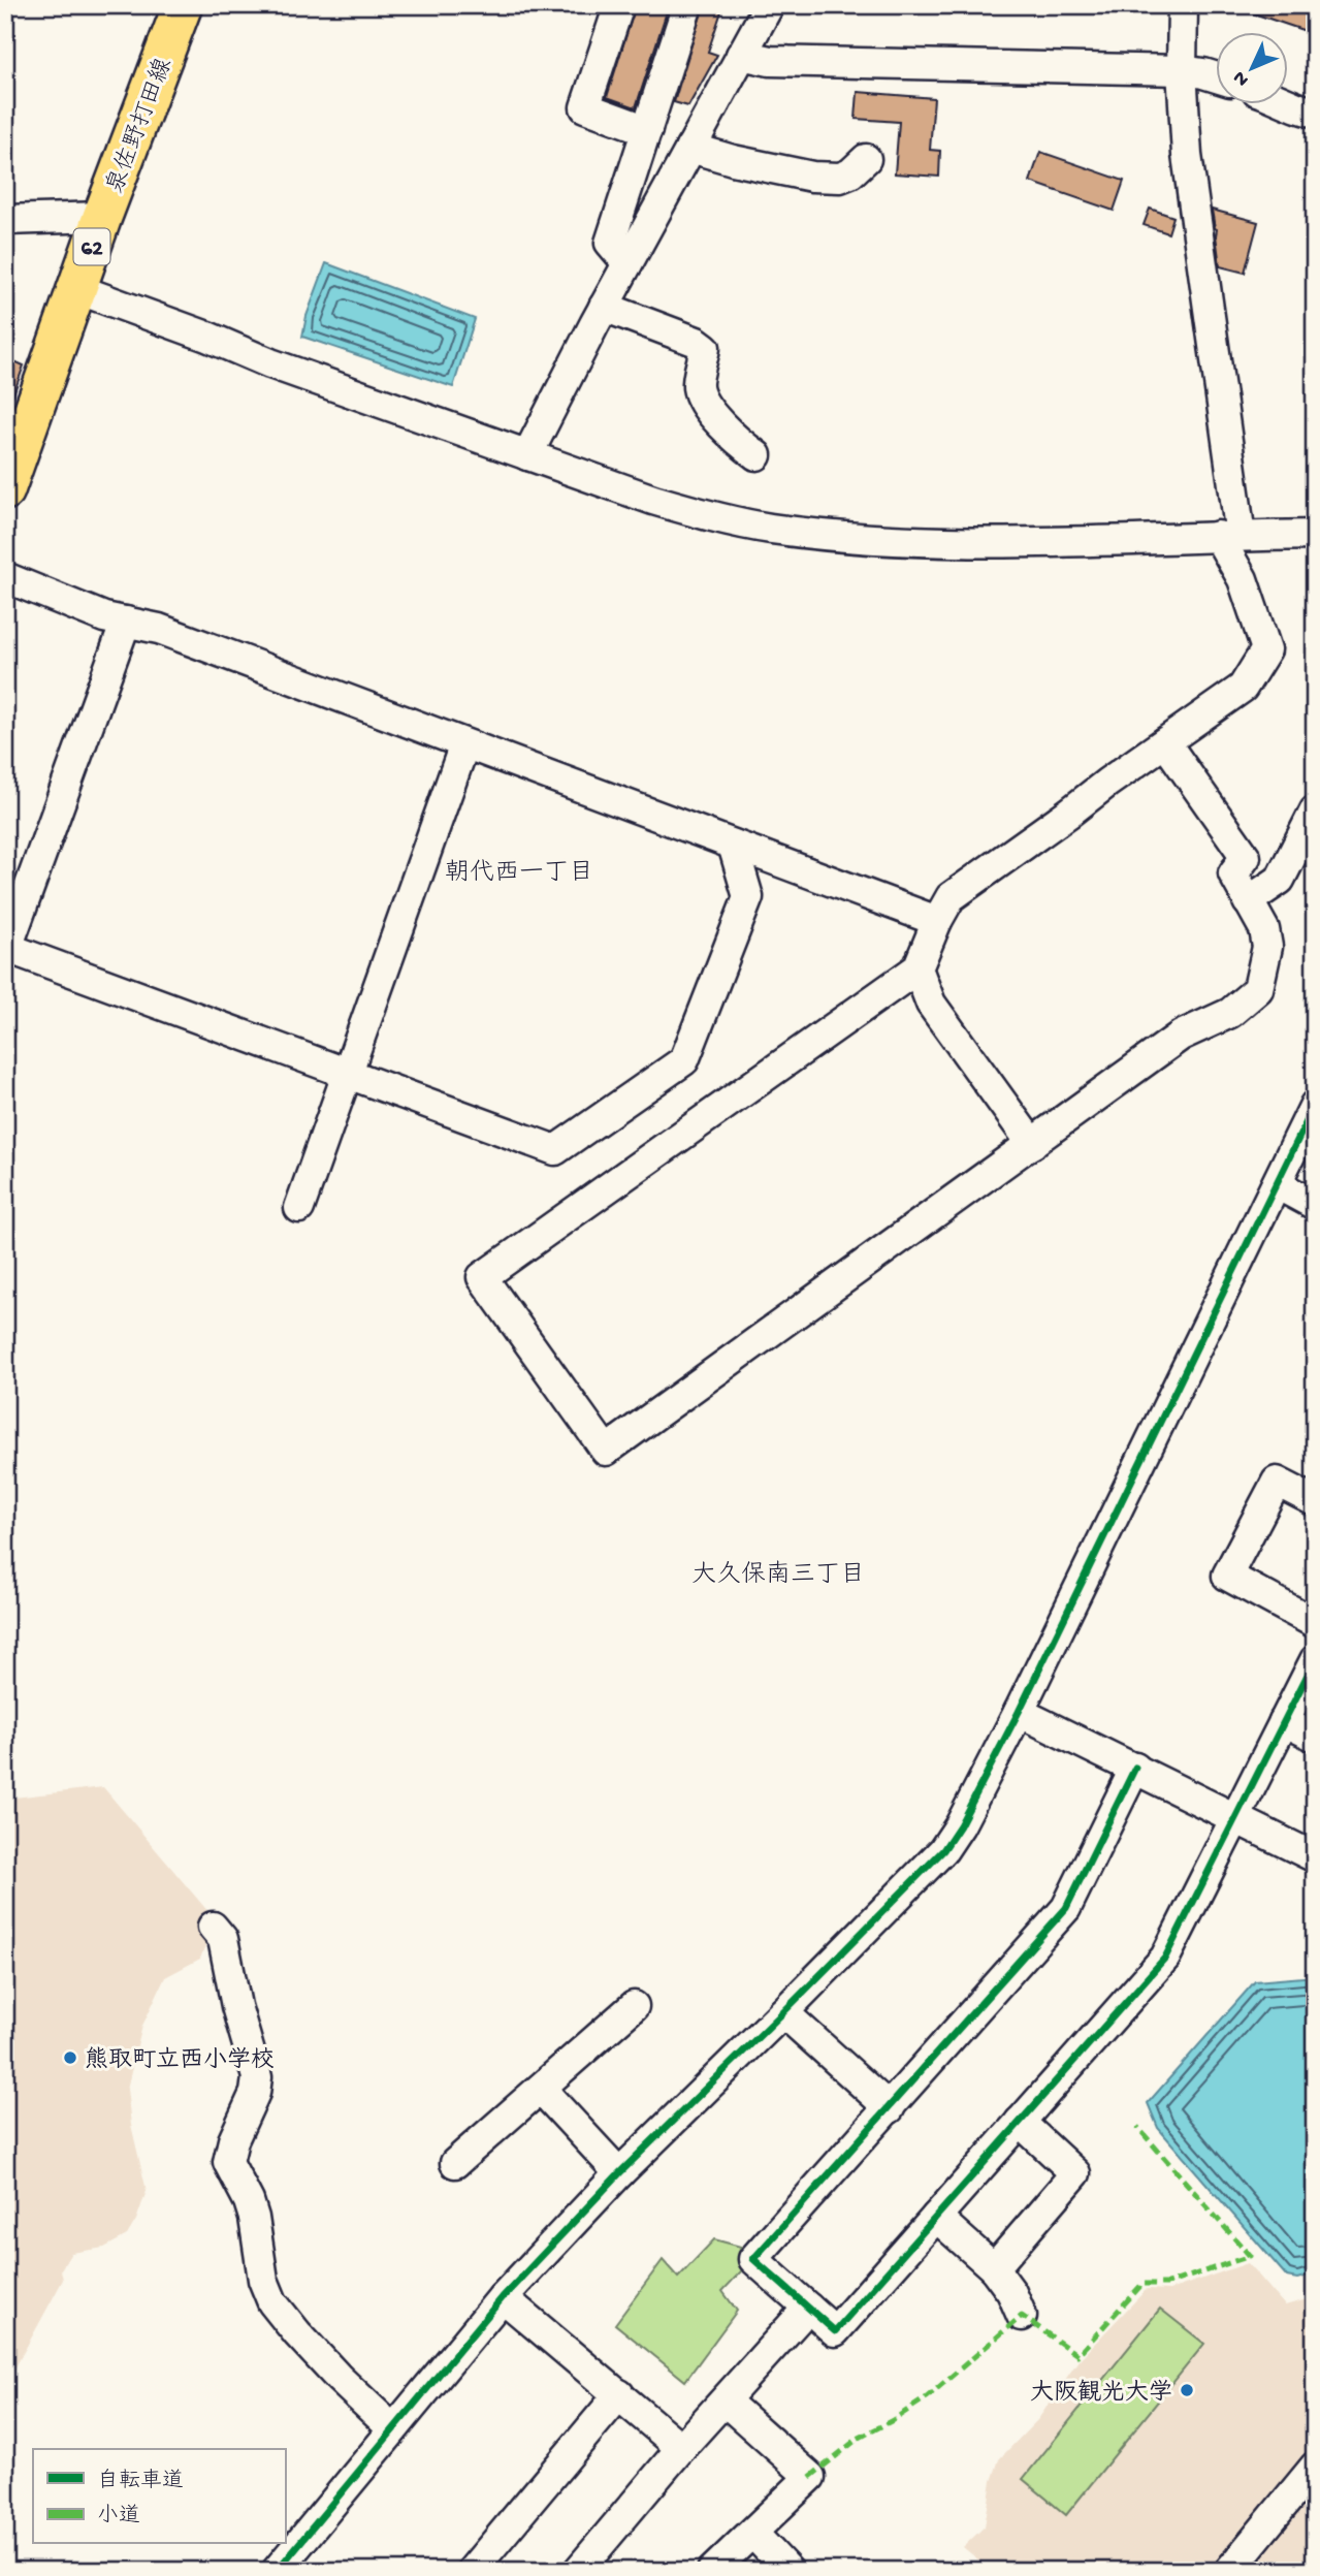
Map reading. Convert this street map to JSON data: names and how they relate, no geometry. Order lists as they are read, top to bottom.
{
  "streets": {
    "main road": ["泉佐野打田線", "62"]
  },
  "districts": ["朝代西一丁目", "大久保南三丁目"],
  "places": ["熊取町立西小学校", "大阪観光大学"],
  "legend": ["自転車道", "小道"],
  "north": "bottom left"
}
